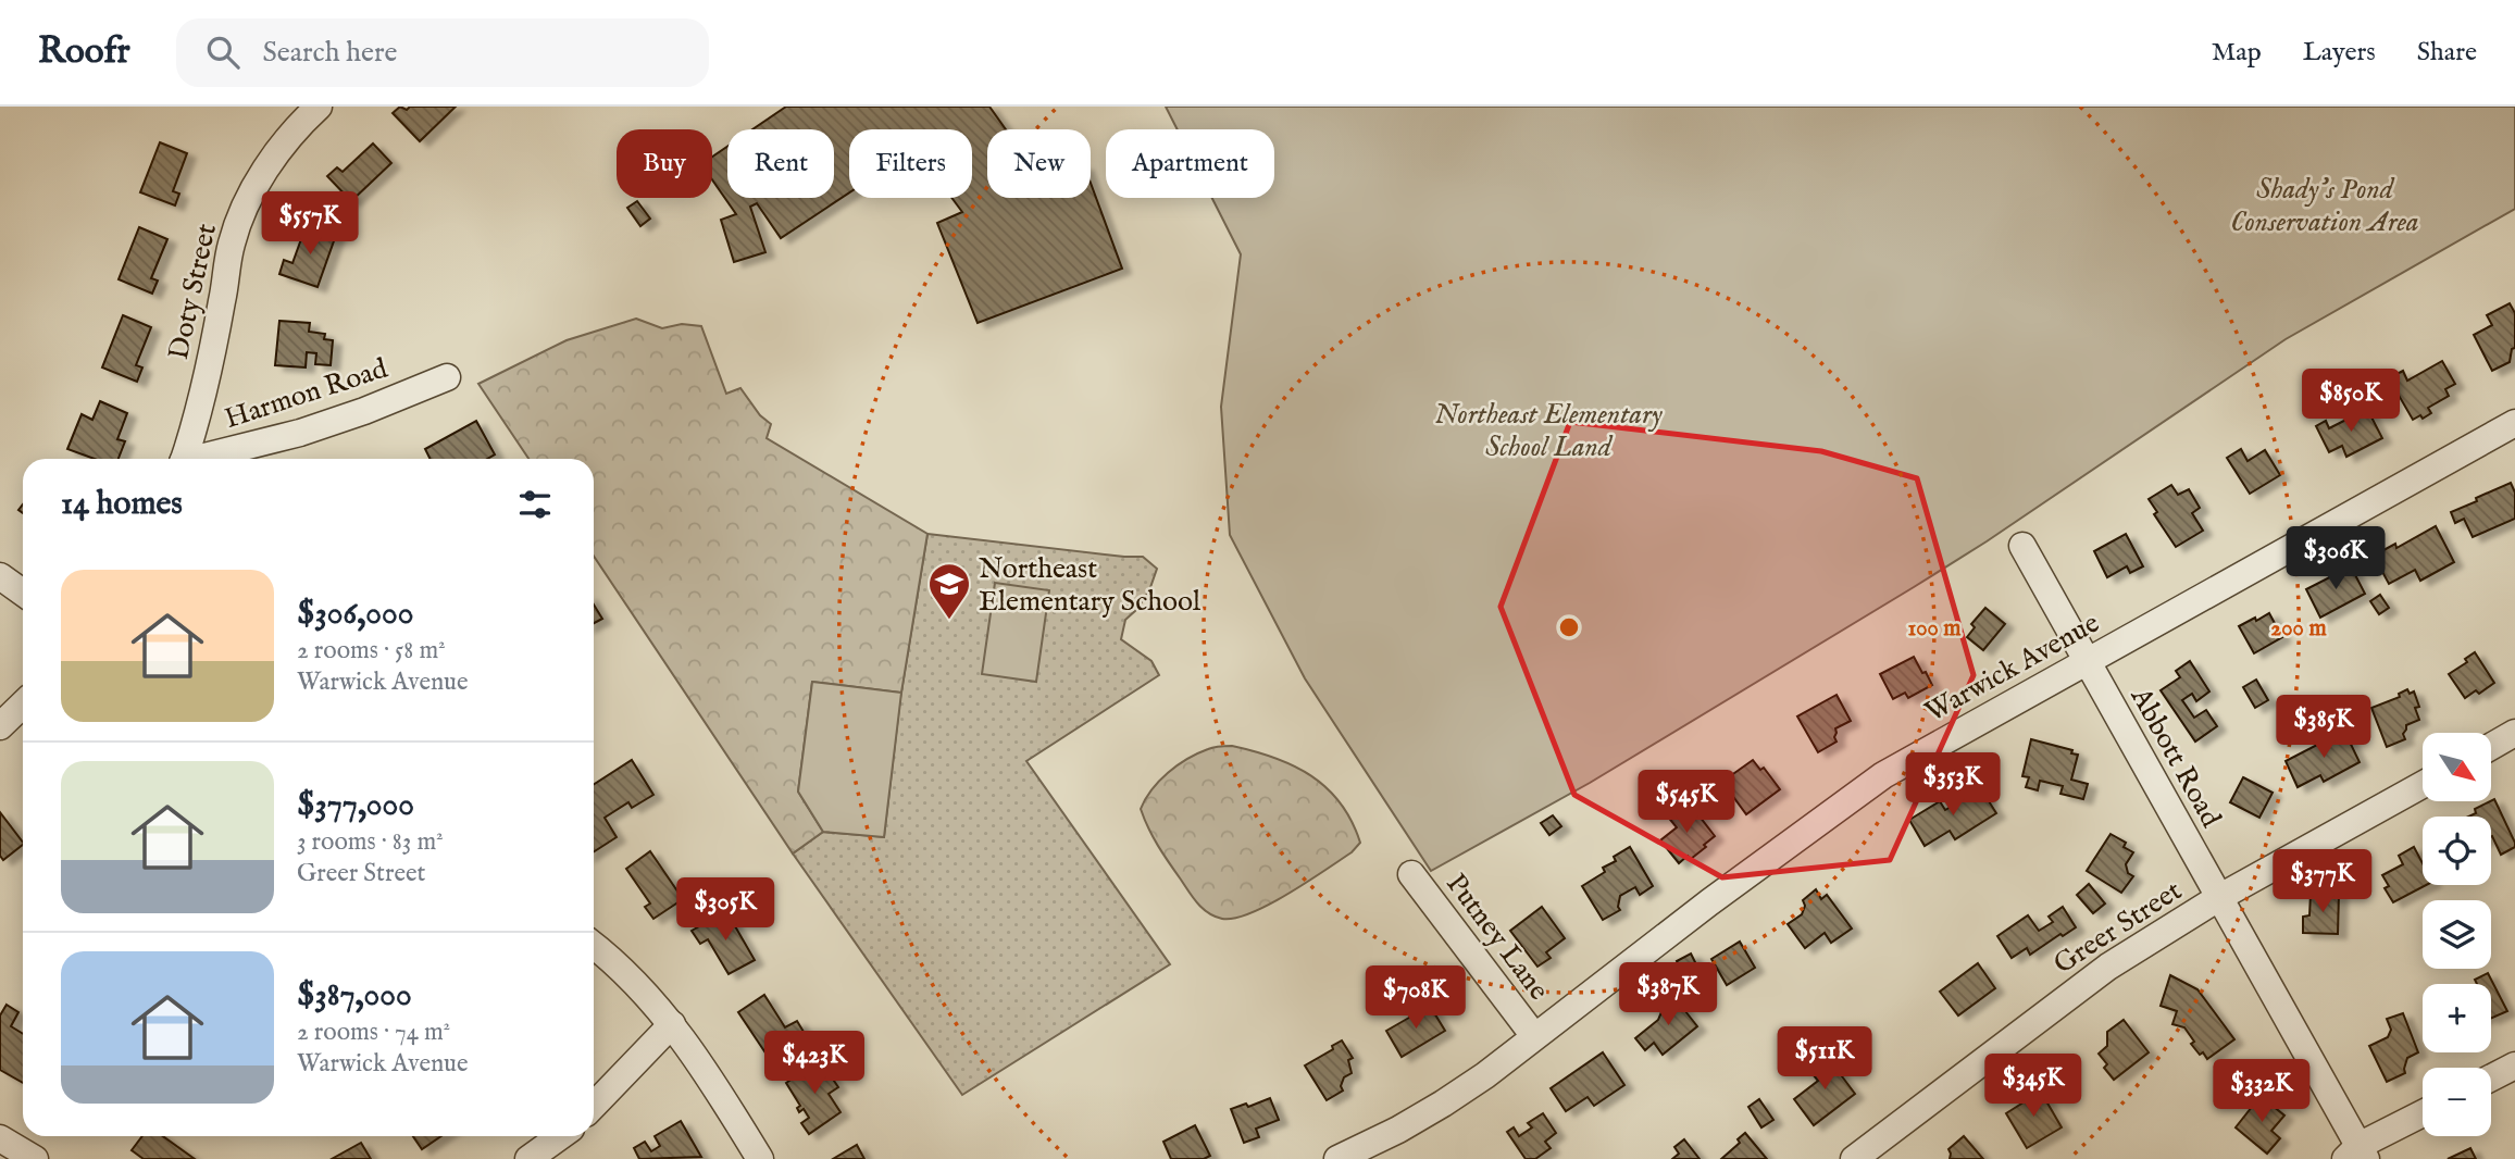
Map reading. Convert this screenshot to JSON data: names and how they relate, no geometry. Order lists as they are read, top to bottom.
{
  "streets": {
    "street": [
      "Doty Street",
      "Harmon Road",
      "Warwick Avenue",
      "Abbott Road",
      "Greer Street",
      "Putney Lane"
    ]
  },
  "crossings": [
    ["Warwick Avenue", "Abbott Road"],
    ["Warwick Avenue", "Putney Lane"],
    ["Abbott Road", "Greer Street"]
  ],
  "parks": ["Shady's Pond Conservation Area", "Northeast Elementary School Land"],
  "places": {
    "school or university": ["Northeast Elementary School"]
  },
  "north": "bottom right",
  "page": {
    "header": "Roofr",
    "search": "Search here",
    "nav": ["Map", "Layers", "Share"],
    "chip": [
      "Buy",
      "Rent",
      "Filters",
      "New",
      "Apartment"
    ],
    "price": [
      "$557K",
      "$850K",
      "$306K",
      "$385K",
      "$353K",
      "$545K",
      "$377K",
      "$305K",
      "$387K",
      "$708K",
      "$511K",
      "$423K",
      "$345K",
      "$332K"
    ],
    "heading": "14 homes",
    "list": [
      {
        "name": "$306,000",
        "note": "2 rooms · 58 m² · Warwick Avenue"
      },
      {
        "name": "$377,000",
        "note": "3 rooms · 83 m² · Greer Street"
      },
      {
        "name": "$387,000",
        "note": "2 rooms · 74 m² · Warwick Avenue"
      }
    ],
    "map_buttons": ["+", "−"]
  },
  "rings": ["100 m", "200 m"]
}
